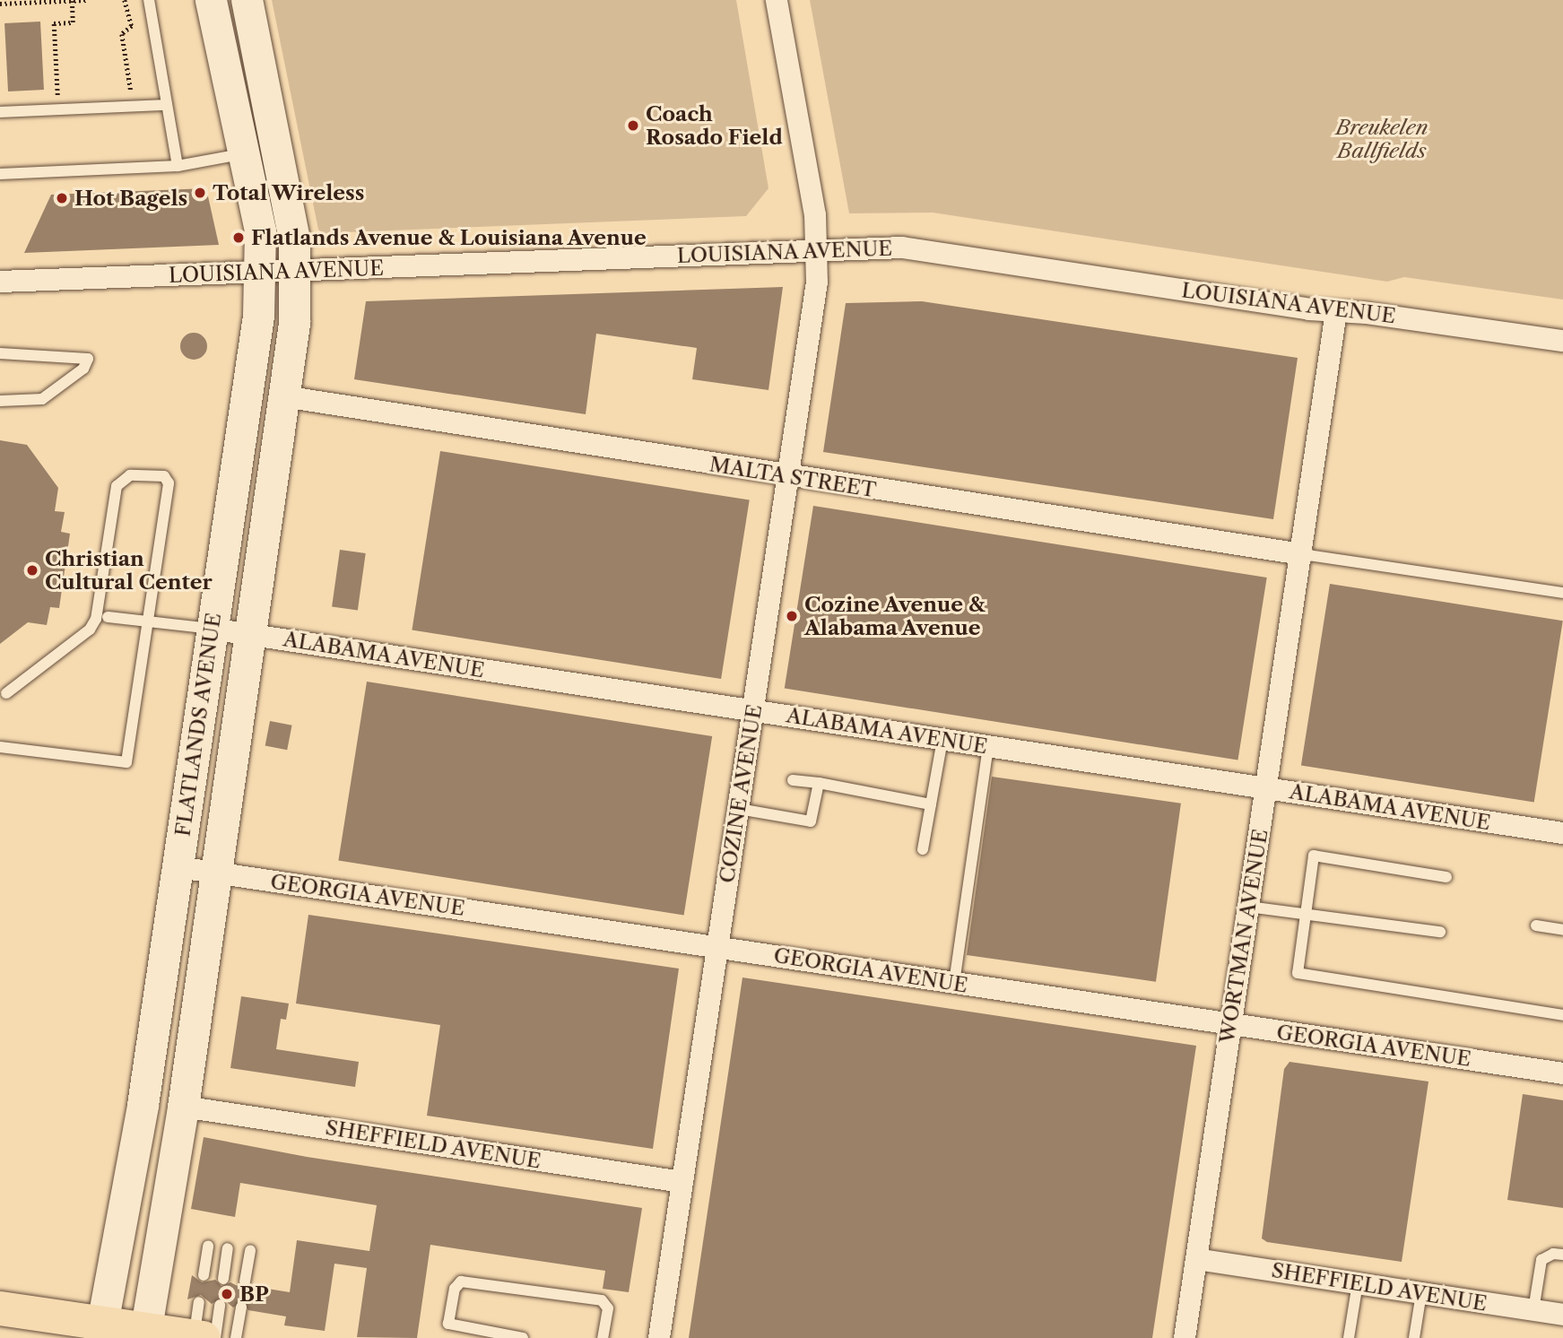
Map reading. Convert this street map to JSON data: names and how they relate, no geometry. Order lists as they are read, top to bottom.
{
  "streets": {
    "main road": ["FLATLANDS AVENUE"],
    "street": [
      "LOUISIANA AVENUE",
      "MALTA STREET",
      "ALABAMA AVENUE",
      "COZINE AVENUE",
      "GEORGIA AVENUE",
      "WORTMAN AVENUE",
      "SHEFFIELD AVENUE"
    ]
  },
  "crossings": [
    ["LOUISIANA AVENUE", "FLATLANDS AVENUE"],
    ["LOUISIANA AVENUE", "COZINE AVENUE"],
    ["LOUISIANA AVENUE", "WORTMAN AVENUE"],
    ["MALTA STREET", "FLATLANDS AVENUE"],
    ["MALTA STREET", "COZINE AVENUE"],
    ["MALTA STREET", "WORTMAN AVENUE"],
    ["ALABAMA AVENUE", "FLATLANDS AVENUE"],
    ["ALABAMA AVENUE", "COZINE AVENUE"],
    ["ALABAMA AVENUE", "WORTMAN AVENUE"],
    ["FLATLANDS AVENUE", "GEORGIA AVENUE"],
    ["FLATLANDS AVENUE", "SHEFFIELD AVENUE"],
    ["COZINE AVENUE", "GEORGIA AVENUE"],
    ["COZINE AVENUE", "SHEFFIELD AVENUE"],
    ["GEORGIA AVENUE", "WORTMAN AVENUE"],
    ["WORTMAN AVENUE", "SHEFFIELD AVENUE"]
  ],
  "parks": ["Breukelen Ballfields"],
  "places": [
    "Coach Rosado Field",
    "Total Wireless",
    "Hot Bagels",
    "Flatlands Avenue & Louisiana Avenue",
    "Christian Cultural Center",
    "Cozine Avenue & Alabama Avenue",
    "BP"
  ]
}
